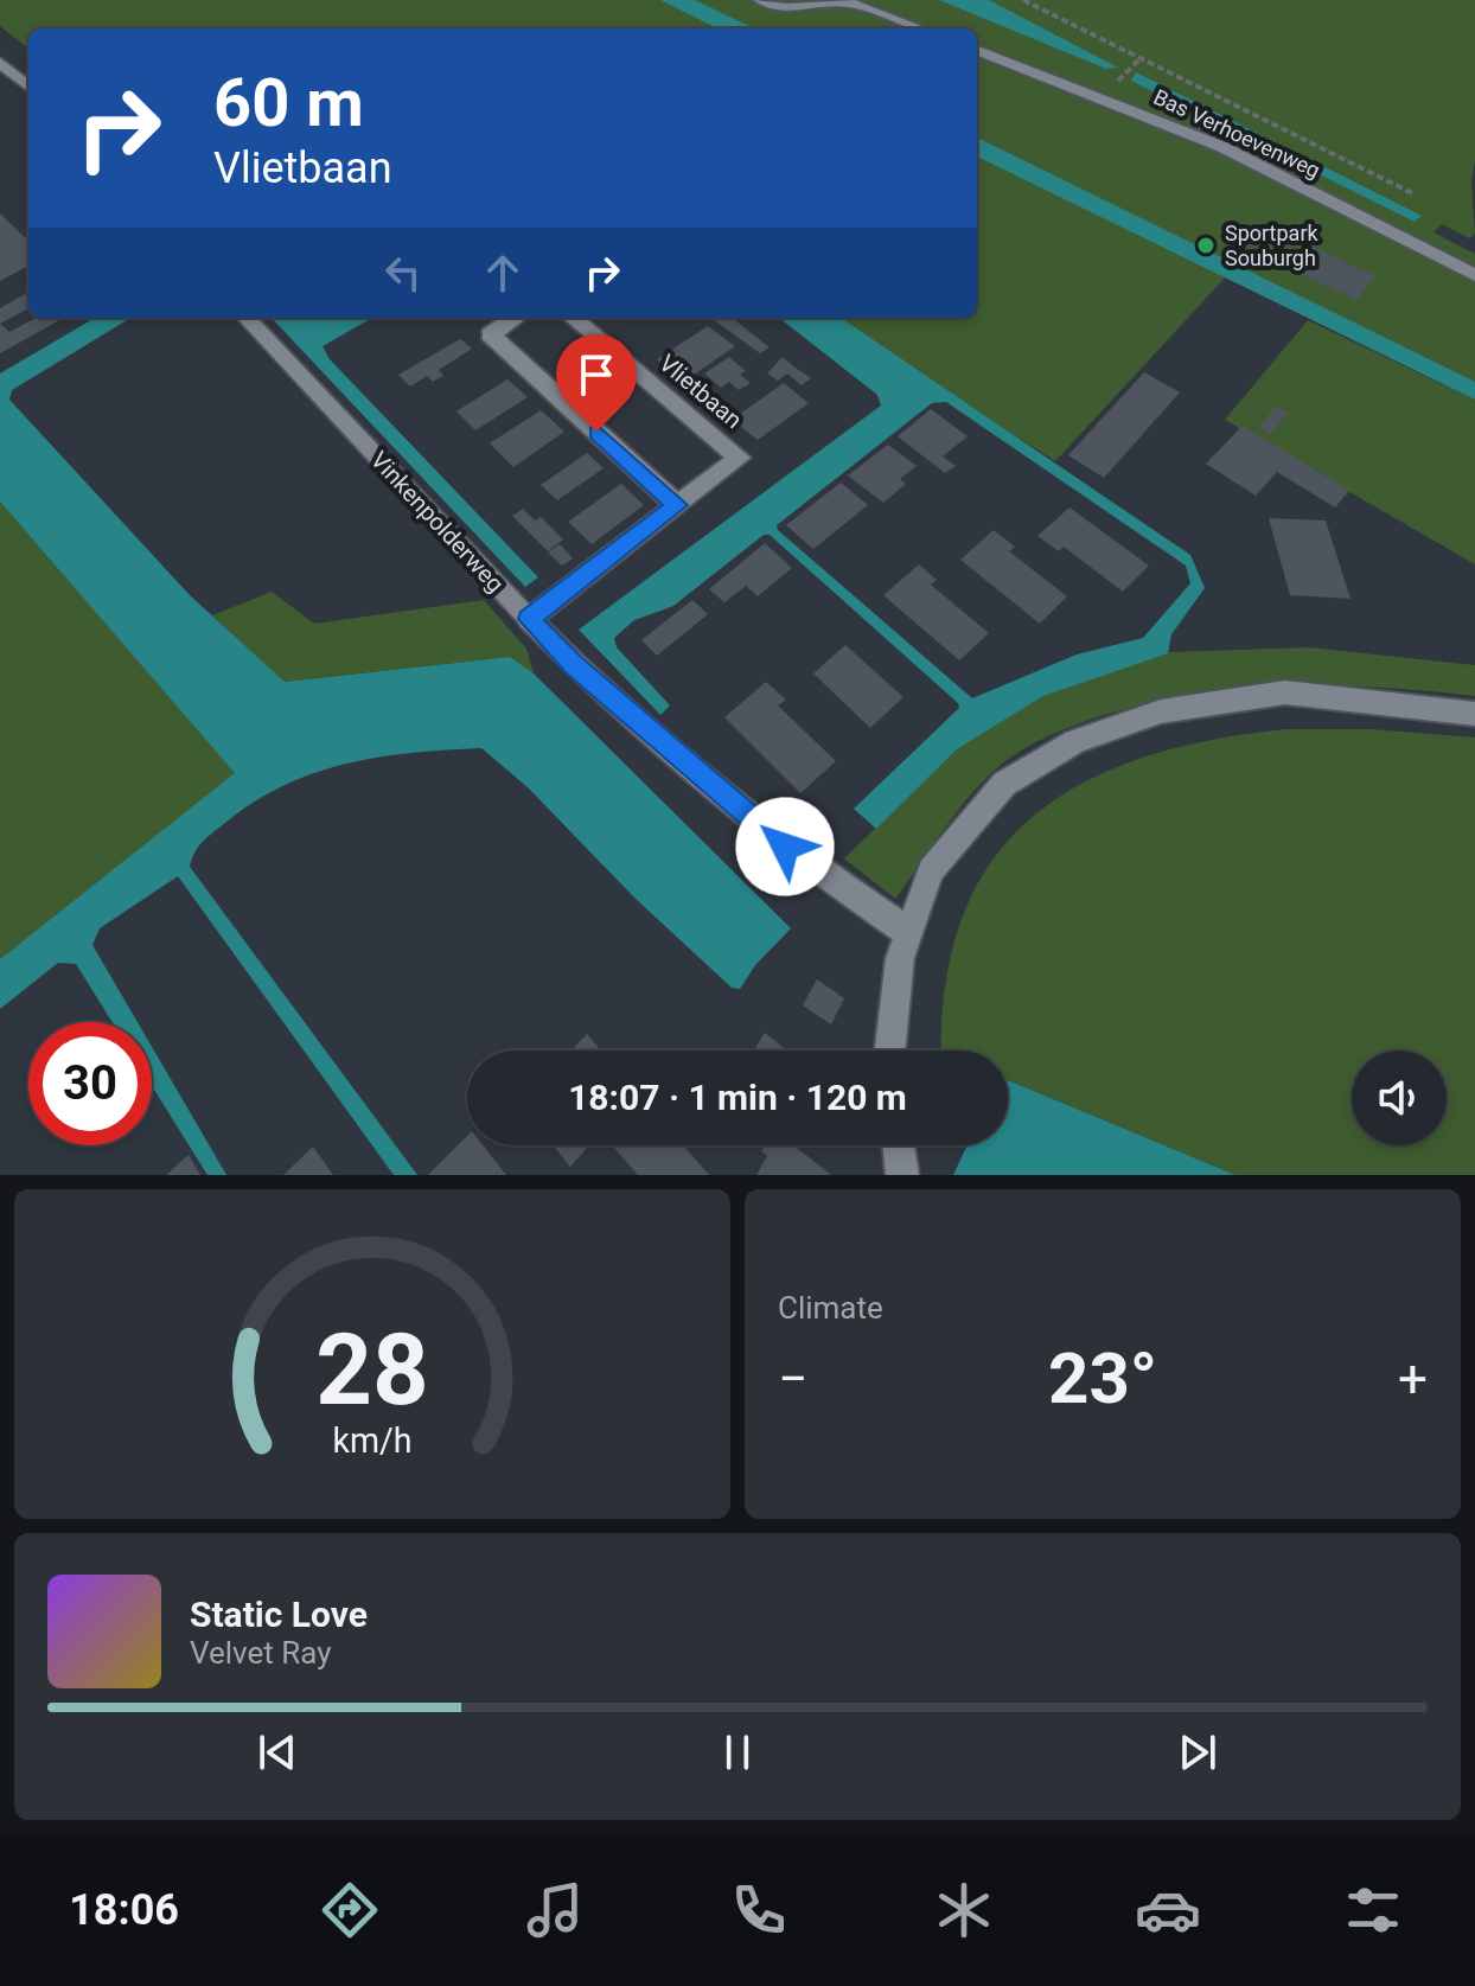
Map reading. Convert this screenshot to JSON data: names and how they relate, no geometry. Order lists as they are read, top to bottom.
{
  "streets": {
    "street": ["Vlietbaan", "Vinkenpolderweg"],
    "lane": ["Bas Verhoevenweg"]
  },
  "crossings": [
    ["Vlietbaan", "Vinkenpolderweg"]
  ],
  "places": ["Sportpark Souburgh"],
  "page": {
    "turn": ["60 m", "Vlietbaan"],
    "limit": "30",
    "trip": "18:07 · 1 min · 120 m",
    "tile": "Climate",
    "heat": ["−", "23°", "+"],
    "song": ["Static Love", "Velvet Ray"],
    "tabs": "18:06",
    "gauge": ["28", "km/h"]
  }
}
